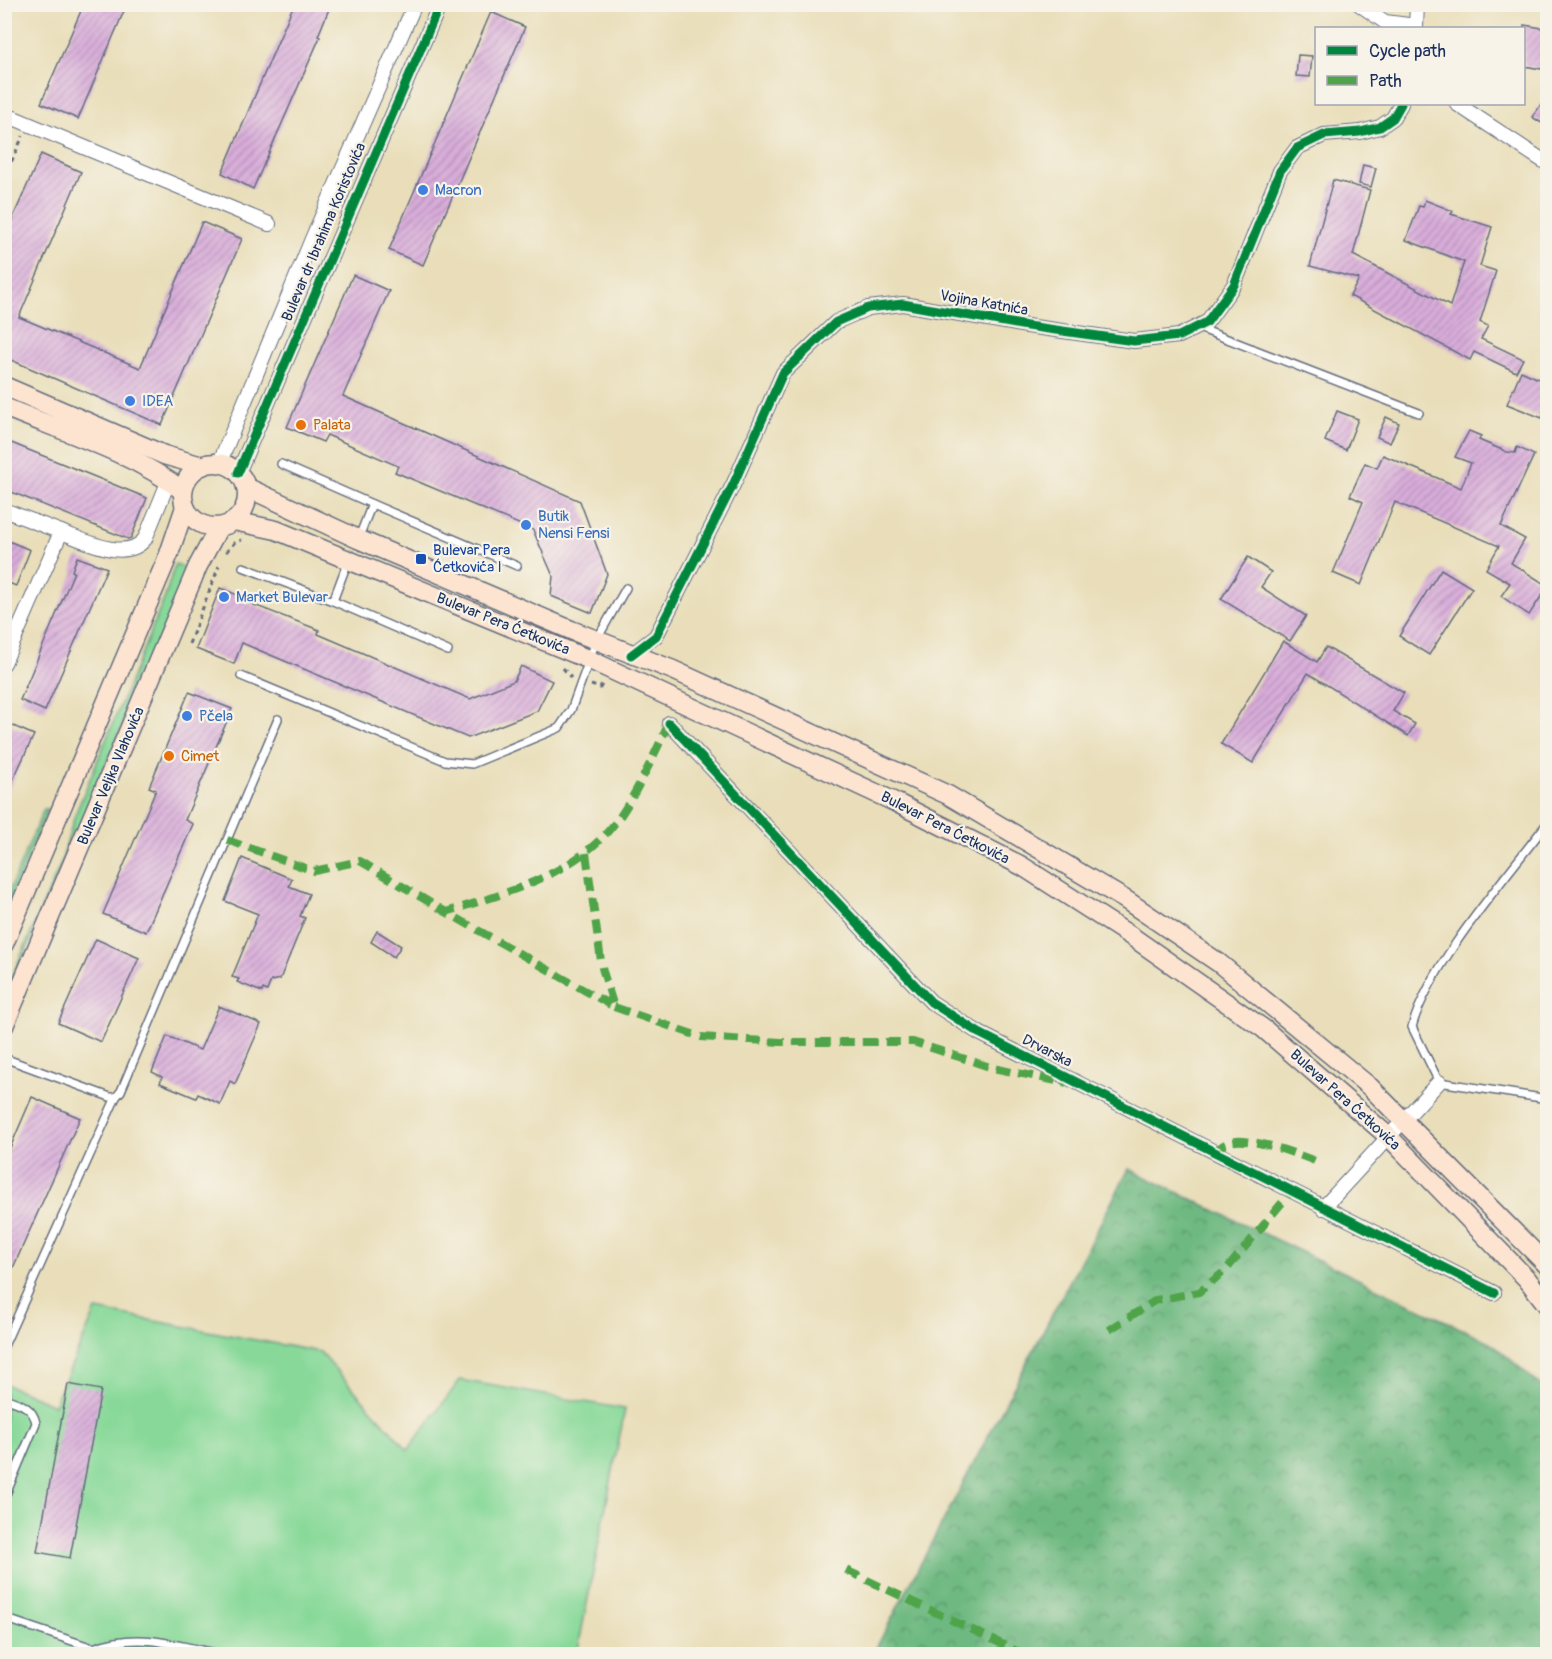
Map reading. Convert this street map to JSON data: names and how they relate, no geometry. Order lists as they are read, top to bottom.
{
  "streets": {
    "main road": ["Bulevar Pera Ćetkovića", "Bulevar Veljka Vlahovića"],
    "street": ["Bulevar dr Ibrahima Koristovića", "Vojina Katnića", "Drvarska"]
  },
  "crossings": [
    ["Bulevar dr Ibrahima Koristovića", "Bulevar Pera Ćetkovića"],
    ["Bulevar dr Ibrahima Koristovića", "Bulevar Veljka Vlahovića"],
    ["Vojina Katnića", "Bulevar Pera Ćetkovića"],
    ["Bulevar Pera Ćetkovića", "Bulevar Veljka Vlahovića"]
  ],
  "places": {
    "other": [
      "Macron",
      "IDEA",
      "Palata",
      "Butik Nensi Fensi",
      "Market Bulevar",
      "Pčela",
      "Cimet"
    ],
    "transit": ["Bulevar Pera Ćetkovića I"]
  },
  "legend": ["Cycle path", "Path"]
}
